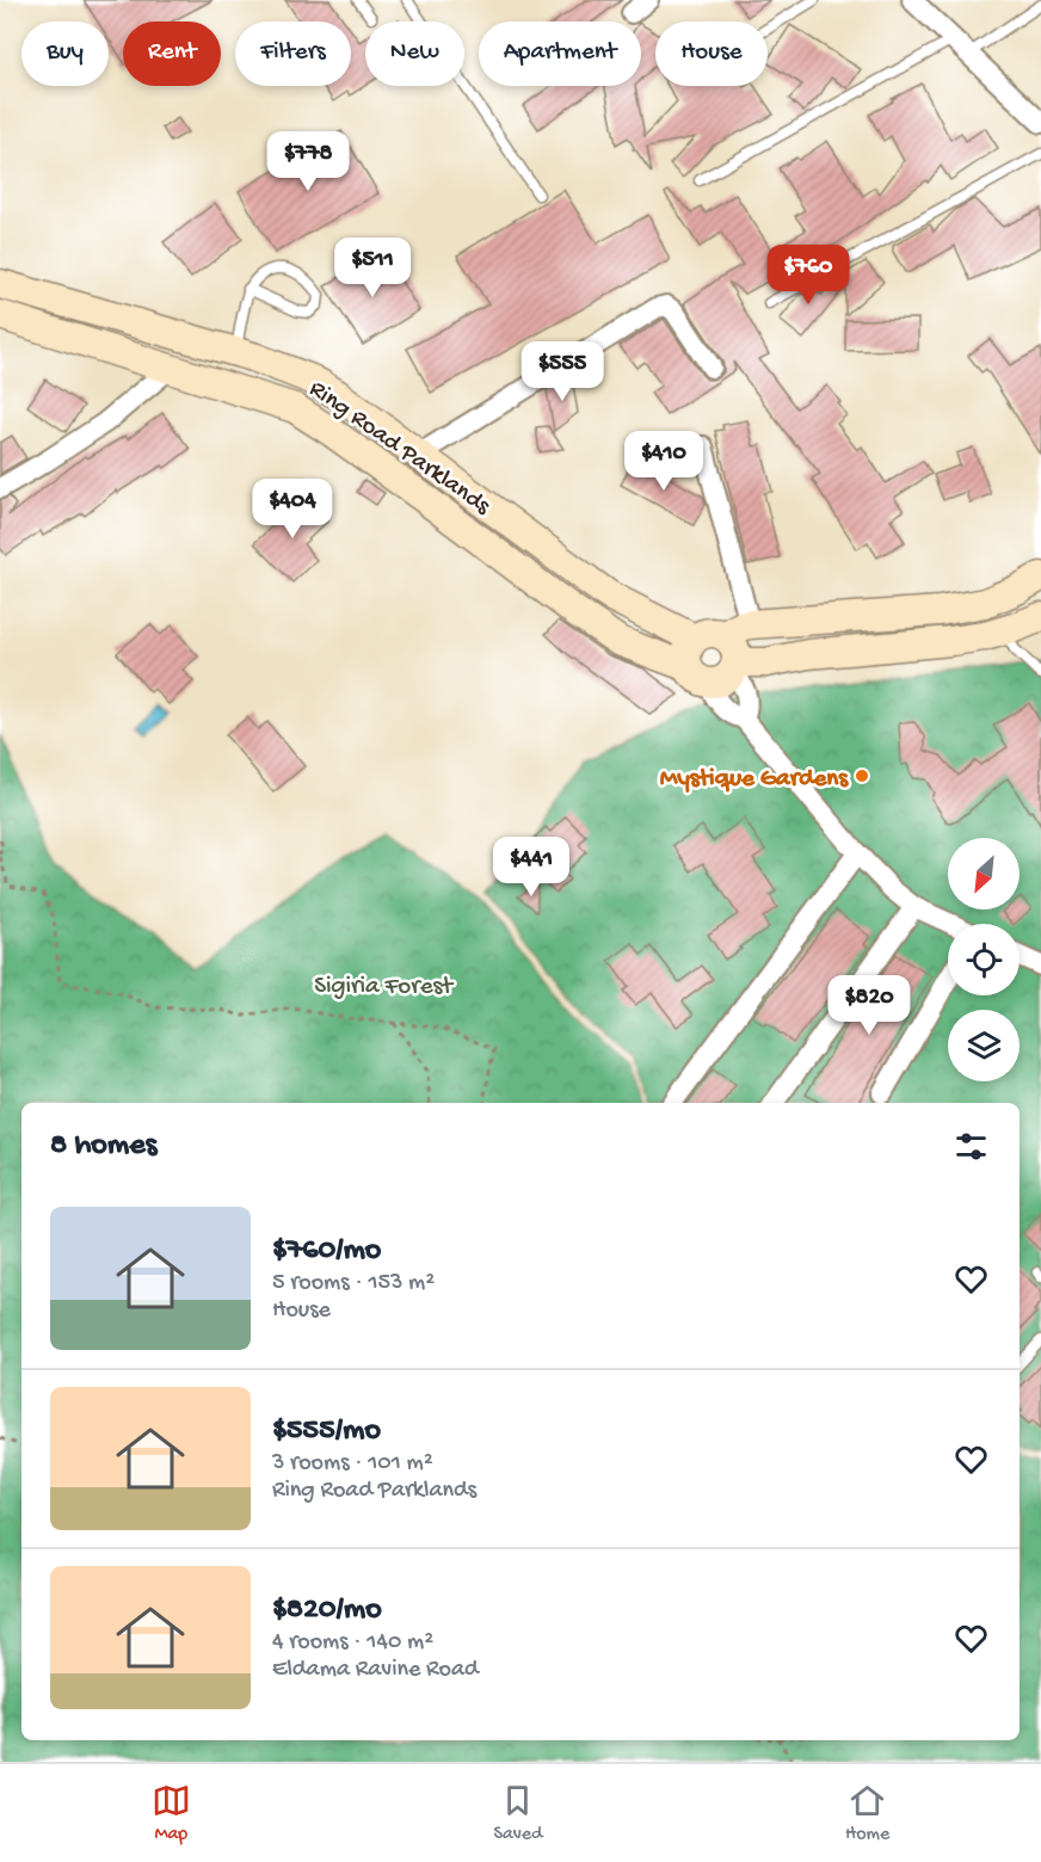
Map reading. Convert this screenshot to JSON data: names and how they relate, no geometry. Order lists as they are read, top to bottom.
{
  "streets": {
    "street": ["Ring Road Parklands"]
  },
  "parks": ["Sigiria Forest"],
  "places": ["Mystique Gardens"],
  "north": "bottom left",
  "page": {
    "chip": [
      "Buy",
      "Rent",
      "Filters",
      "New",
      "Apartment",
      "House"
    ],
    "price": [
      "$778",
      "$511",
      "$760",
      "$555",
      "$410",
      "$404",
      "$441",
      "$820"
    ],
    "heading": "8 homes",
    "list": [
      {
        "name": "$760/mo",
        "note": "5 rooms · 153 m² · House"
      },
      {
        "name": "$555/mo",
        "note": "3 rooms · 101 m² · Ring Road Parklands"
      },
      {
        "name": "$820/mo",
        "note": "4 rooms · 140 m² · Eldama Ravine Road"
      }
    ],
    "tabs": ["Map", "Saved", "Home"]
  }
}
